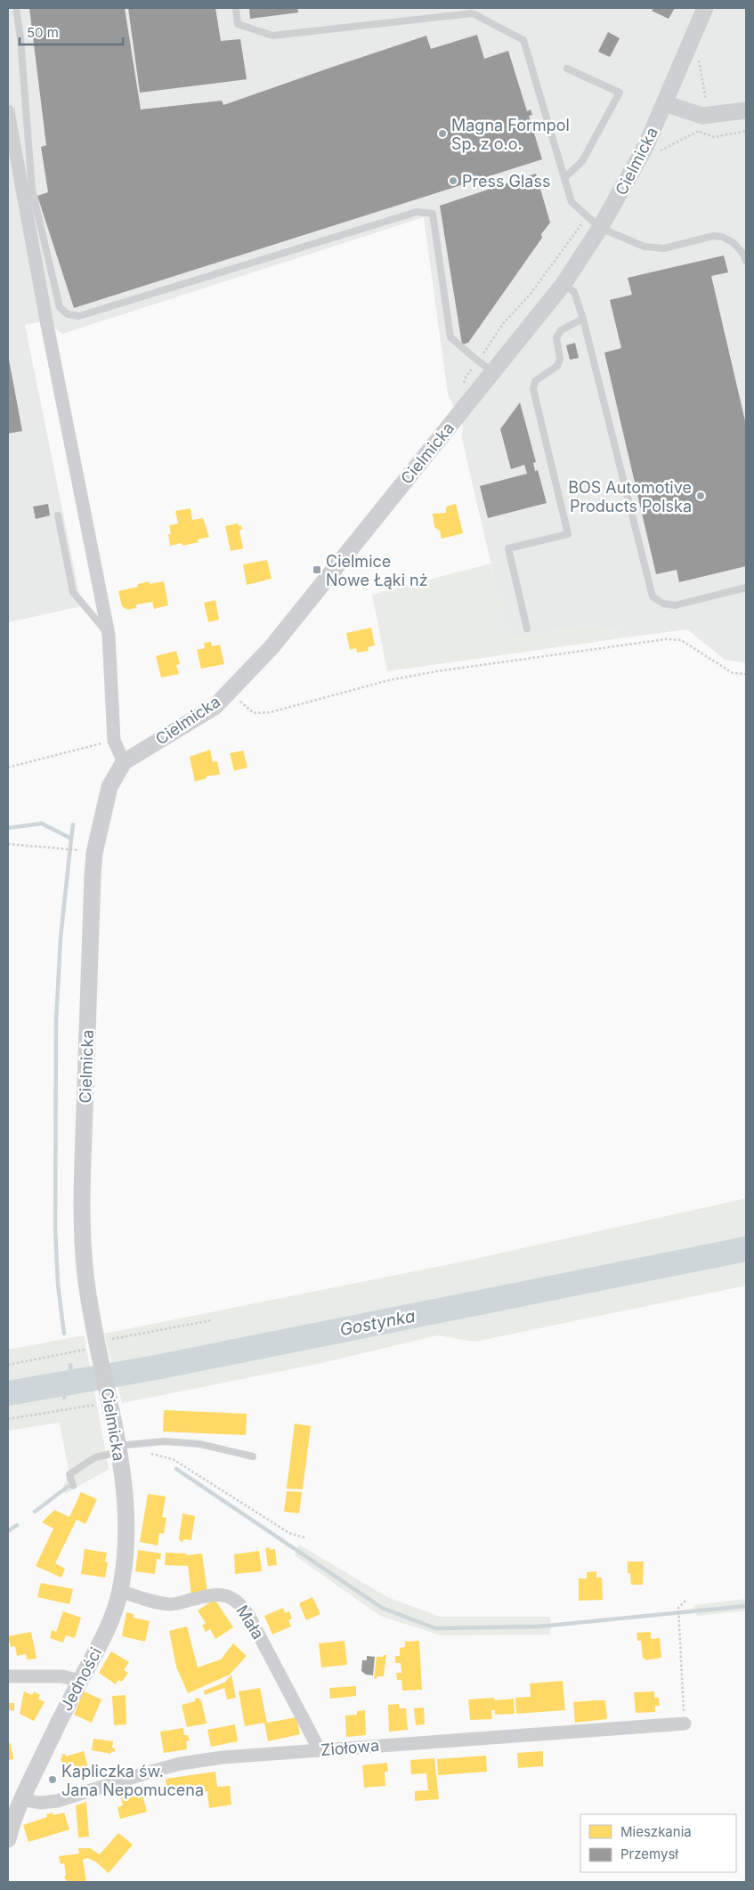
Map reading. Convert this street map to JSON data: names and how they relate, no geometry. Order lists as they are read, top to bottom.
{
  "streets": {
    "street": [
      "Cielmicka",
      "Mała",
      "Jedności",
      "Ziołowa"
    ]
  },
  "crossings": [
    ["Cielmicka", "Jedności"],
    ["Mała", "Jedności"],
    ["Mała", "Ziołowa"],
    ["Jedności", "Ziołowa"]
  ],
  "water": ["Gostynka"],
  "places": {
    "other": [
      "Magna Formpol Sp. z o.o.",
      "Press Glass",
      "BOS Automotive Products Polska",
      "Kapliczka św. Jana Nepomucena"
    ],
    "transit": ["Cielmice Nowe Łąki nż"]
  },
  "legend": ["Mieszkania", "Przemysł"],
  "scale_bar": "50 m"
}
